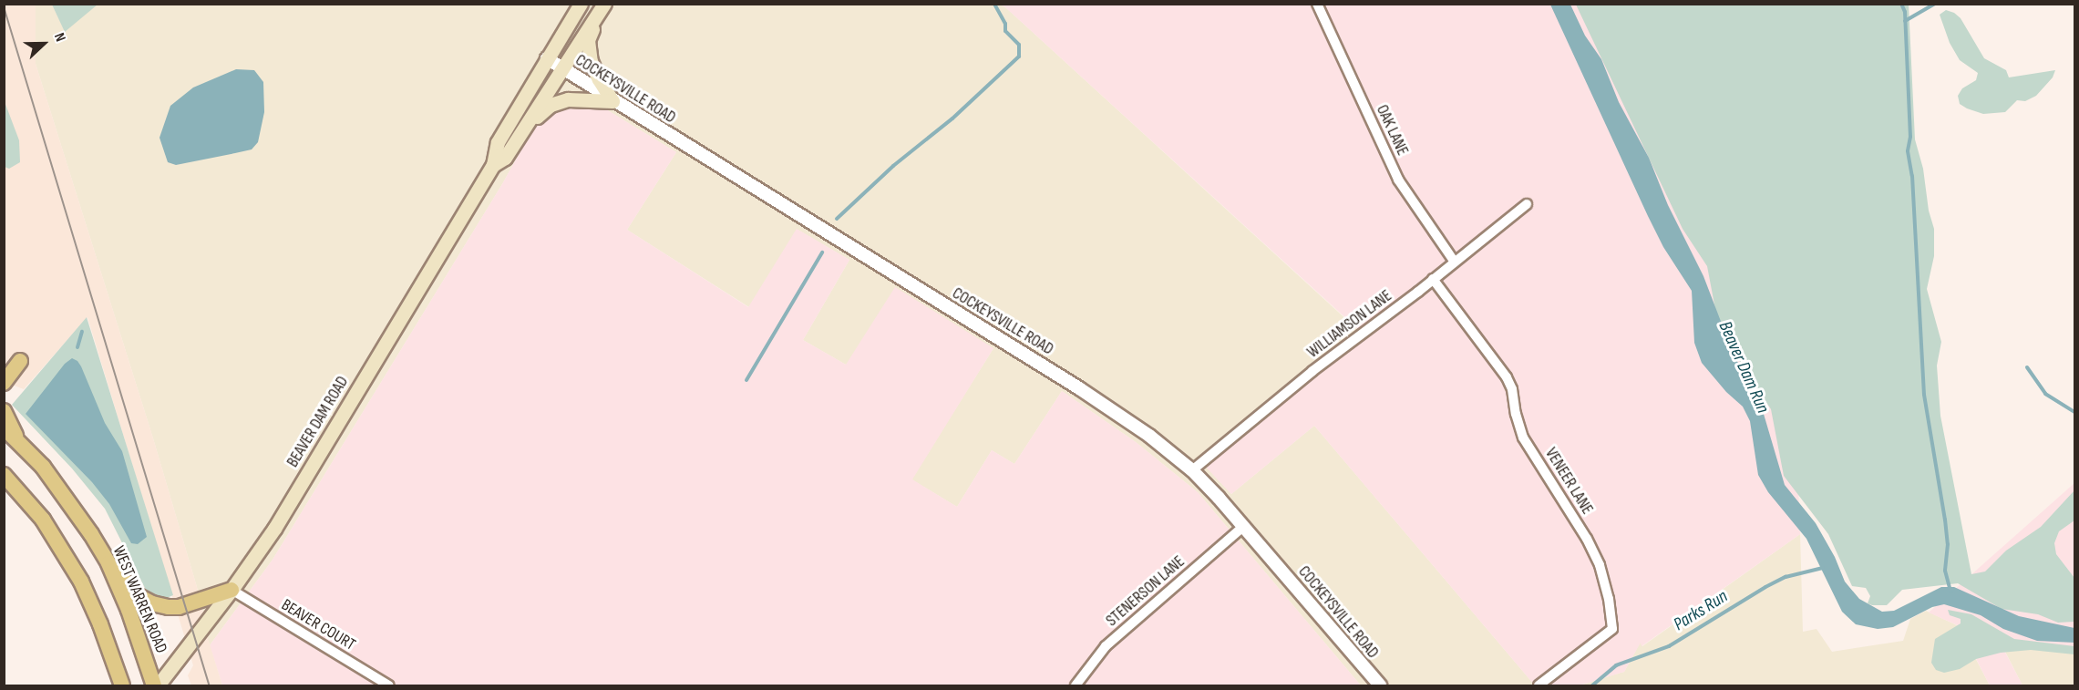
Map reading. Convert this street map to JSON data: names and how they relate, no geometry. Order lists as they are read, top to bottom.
{
  "streets": {
    "main road": ["BEAVER DAM ROAD", "WEST WARREN ROAD"],
    "street": [
      "COCKEYSVILLE ROAD",
      "OAK LANE",
      "WILLIAMSON LANE",
      "VENEER LANE",
      "STENERSON LANE",
      "BEAVER COURT"
    ]
  },
  "crossings": [
    ["COCKEYSVILLE ROAD", "WILLIAMSON LANE"],
    ["COCKEYSVILLE ROAD", "BEAVER DAM ROAD"],
    ["COCKEYSVILLE ROAD", "STENERSON LANE"],
    ["OAK LANE", "WILLIAMSON LANE"],
    ["WILLIAMSON LANE", "VENEER LANE"],
    ["BEAVER DAM ROAD", "WEST WARREN ROAD"],
    ["BEAVER DAM ROAD", "BEAVER COURT"]
  ],
  "water": ["Beaver Dam Run", "Parks Run"],
  "north": "right"
}
